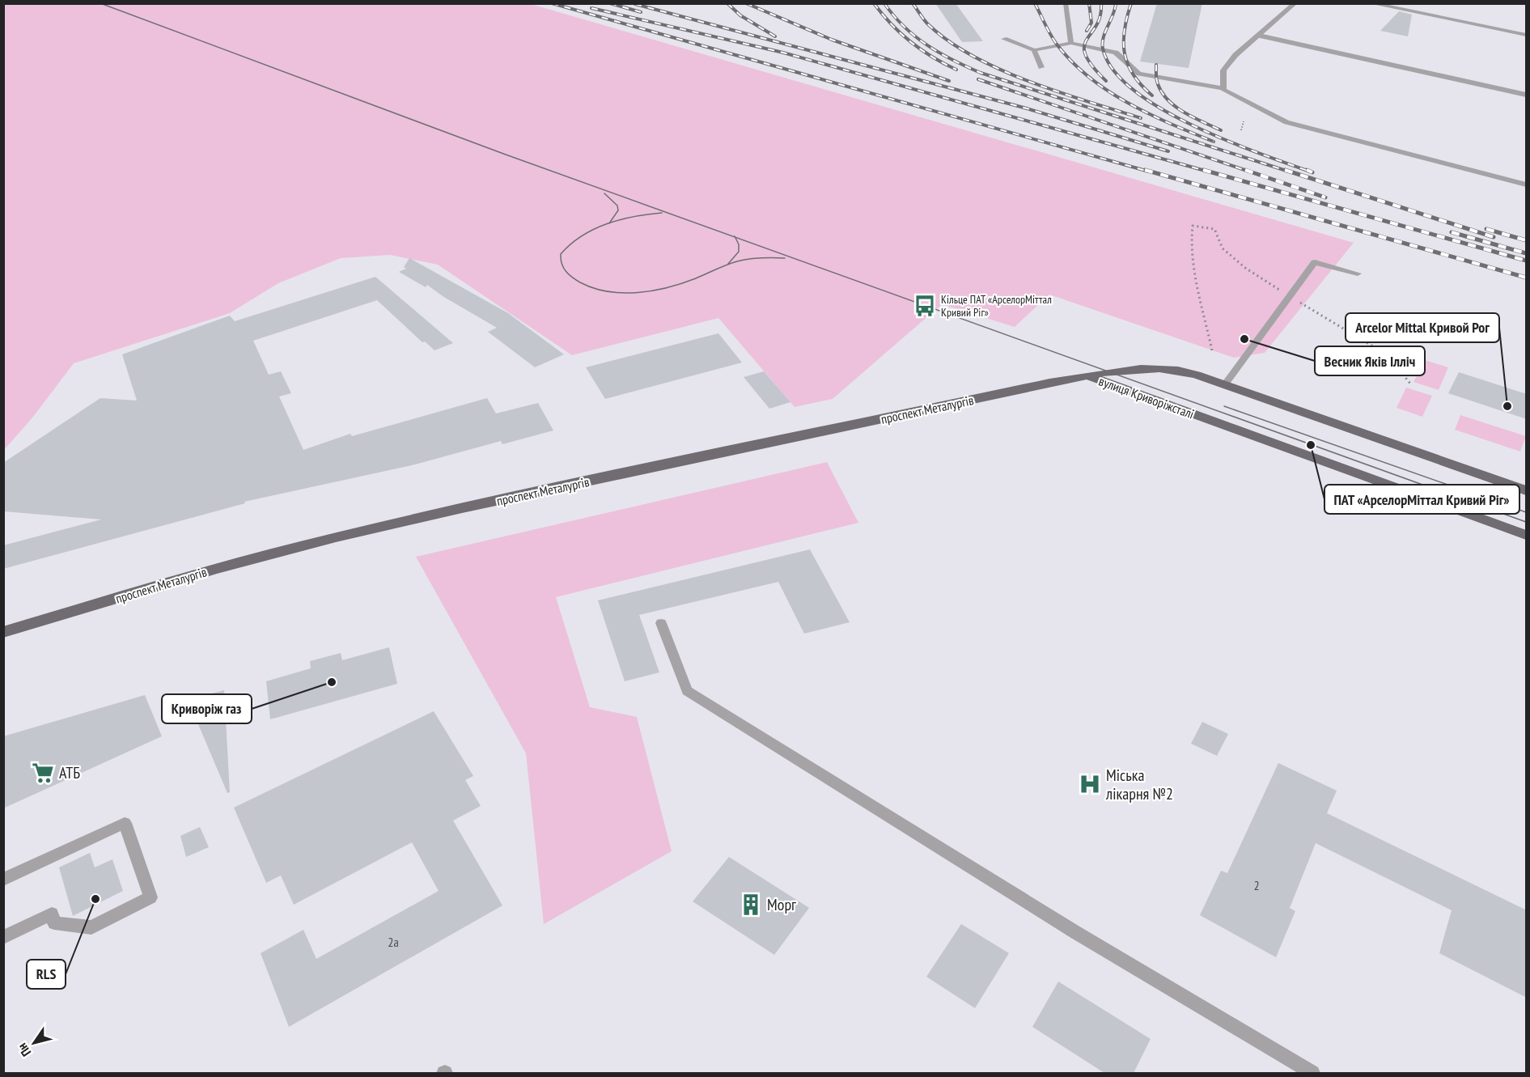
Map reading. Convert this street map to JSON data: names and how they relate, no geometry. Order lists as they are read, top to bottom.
{
  "streets": {
    "main road": ["вулиця Криворіжсталі", "проспект Металургів"]
  },
  "crossings": [
    ["вулиця Криворіжсталі", "проспект Металургів"]
  ],
  "places": {
    "bus stop": ["Кільце ПАТ «АрселорМіттал Кривий Ріг»"],
    "other": [
      "Весник Яків Ілліч",
      "Arcelor Mittal Кривой Рог",
      "ПАТ «АрселорМіттал Кривий Ріг»",
      "Криворіж газ",
      "RLS"
    ],
    "supermarket": ["АТБ"],
    "hospital": ["Міська лікарня №2"],
    "building": ["Морг"]
  },
  "house_numbers": ["2", "2а"],
  "north": "bottom left"
}
